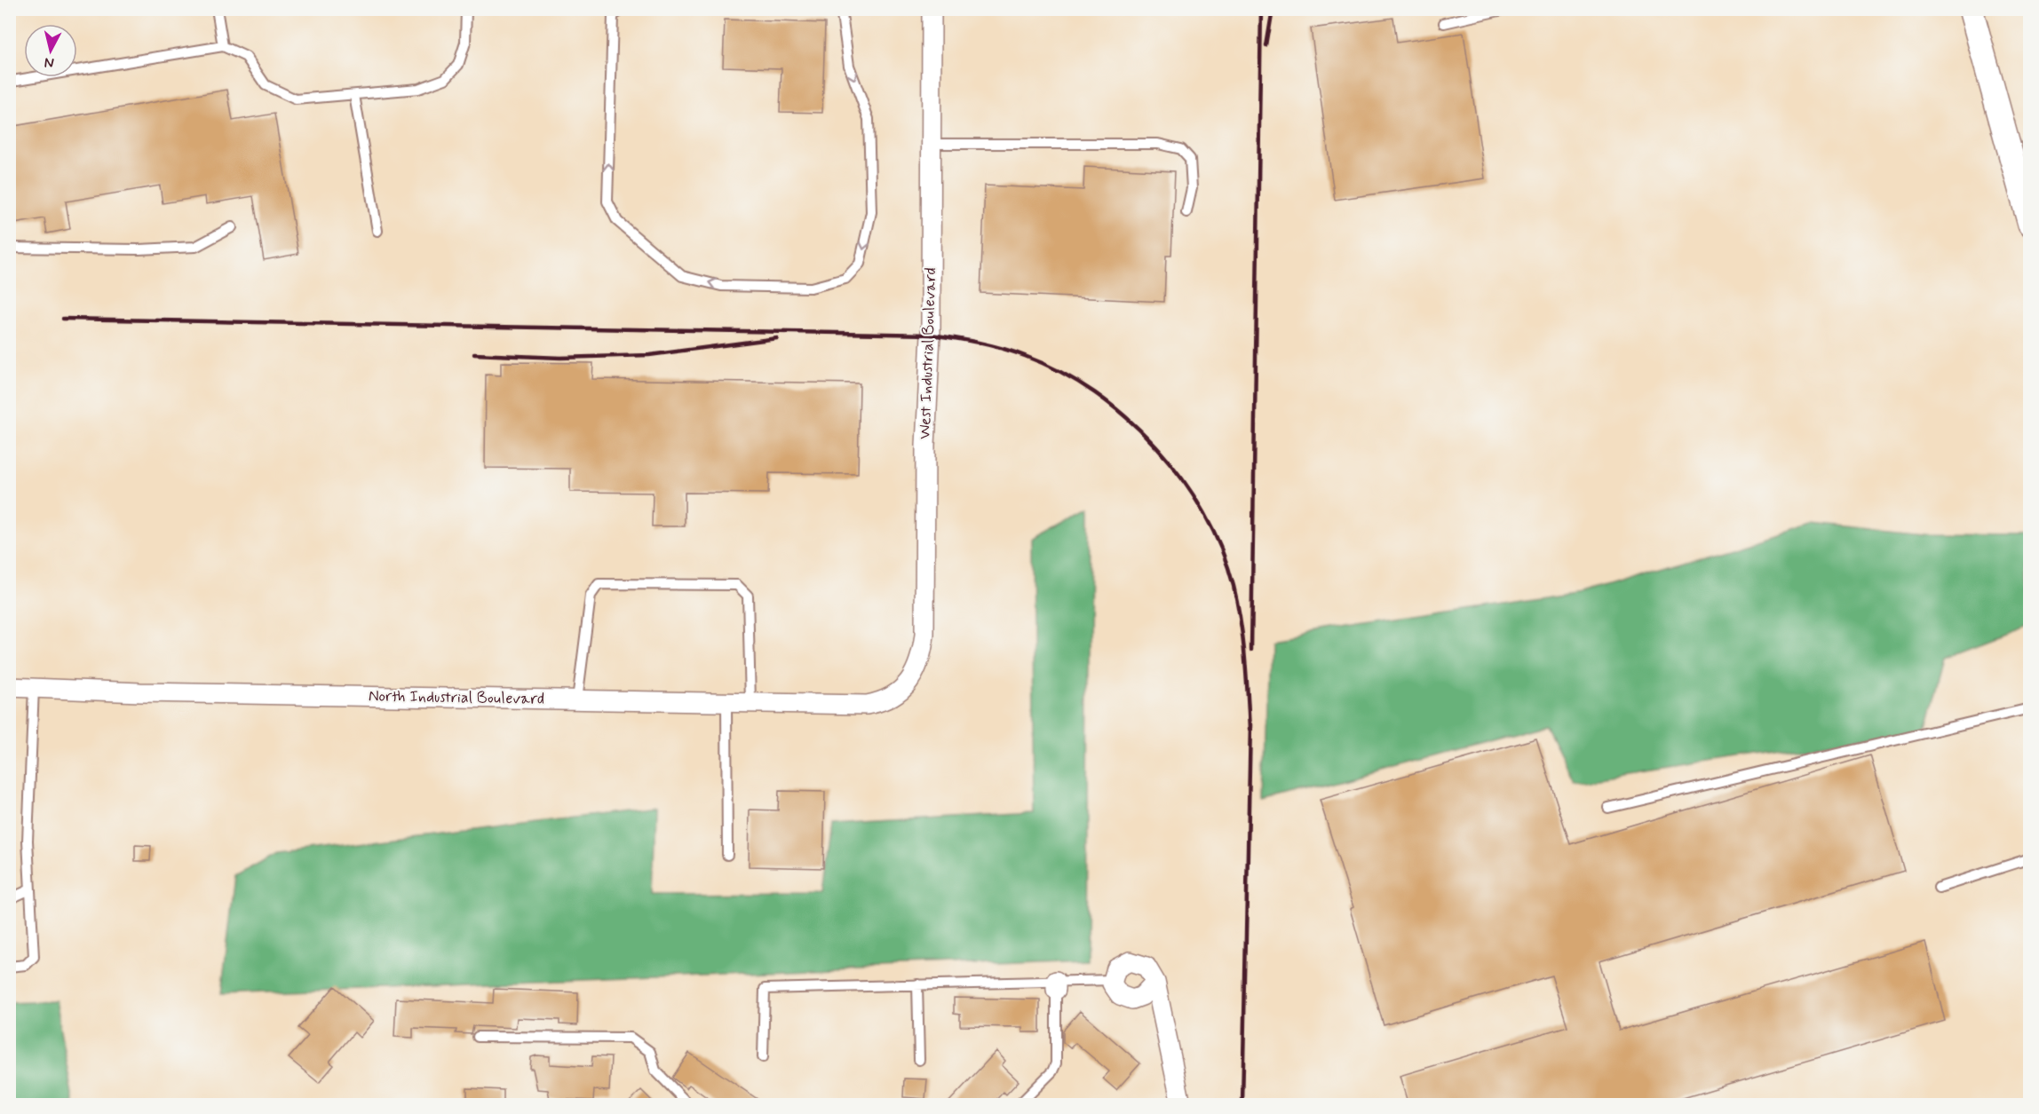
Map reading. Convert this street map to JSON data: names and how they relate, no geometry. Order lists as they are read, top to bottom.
{
  "streets": {
    "street": ["West Industrial Boulevard", "North Industrial Boulevard"]
  },
  "crossings": [
    ["West Industrial Boulevard", "North Industrial Boulevard"]
  ],
  "north": "bottom"
}
